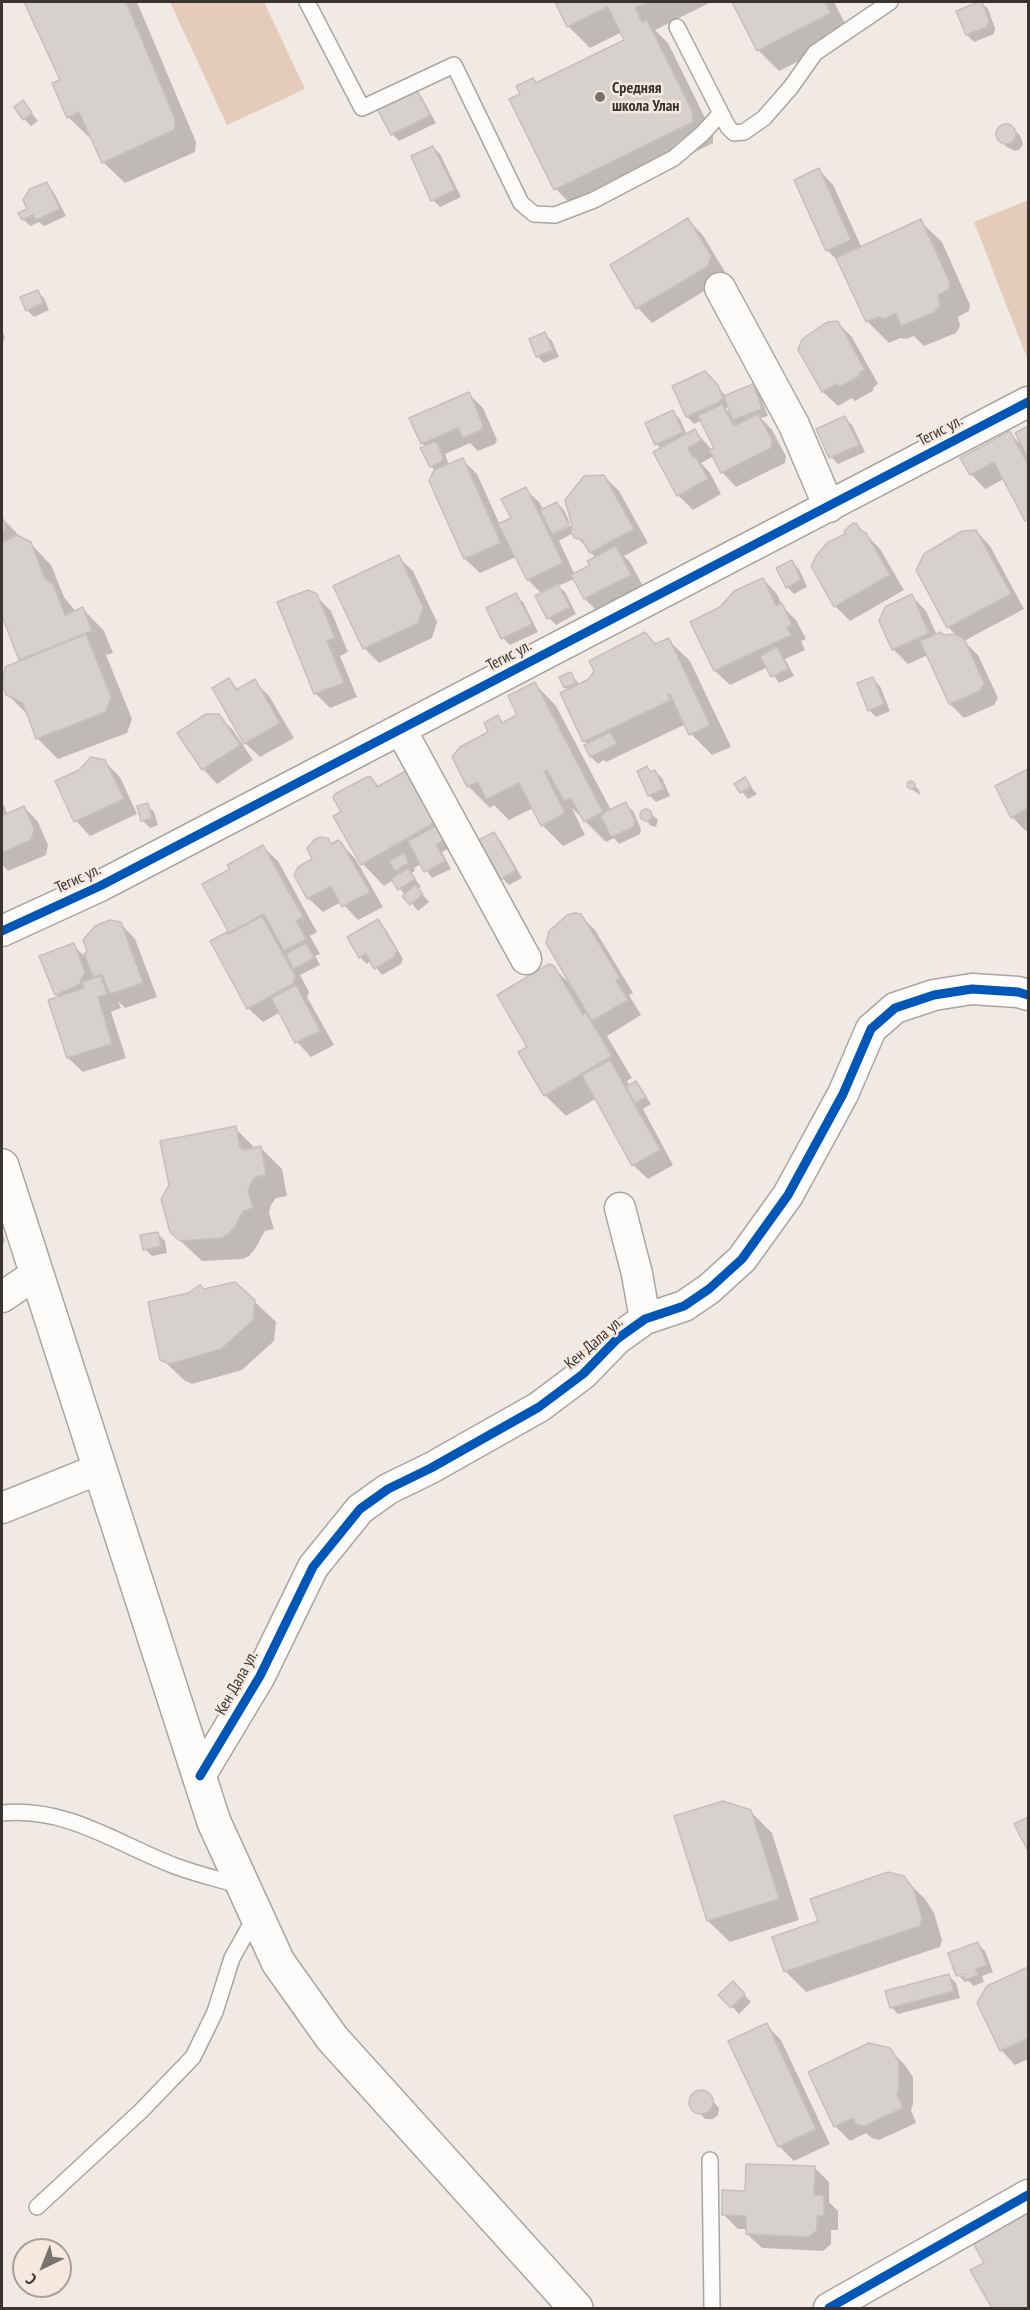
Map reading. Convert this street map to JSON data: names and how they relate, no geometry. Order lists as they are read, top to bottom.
{
  "streets": {
    "street": ["Тегис ул.", "Кен Дала ул."]
  },
  "places": ["Средняя школа Улан"],
  "north": "bottom left"
}
